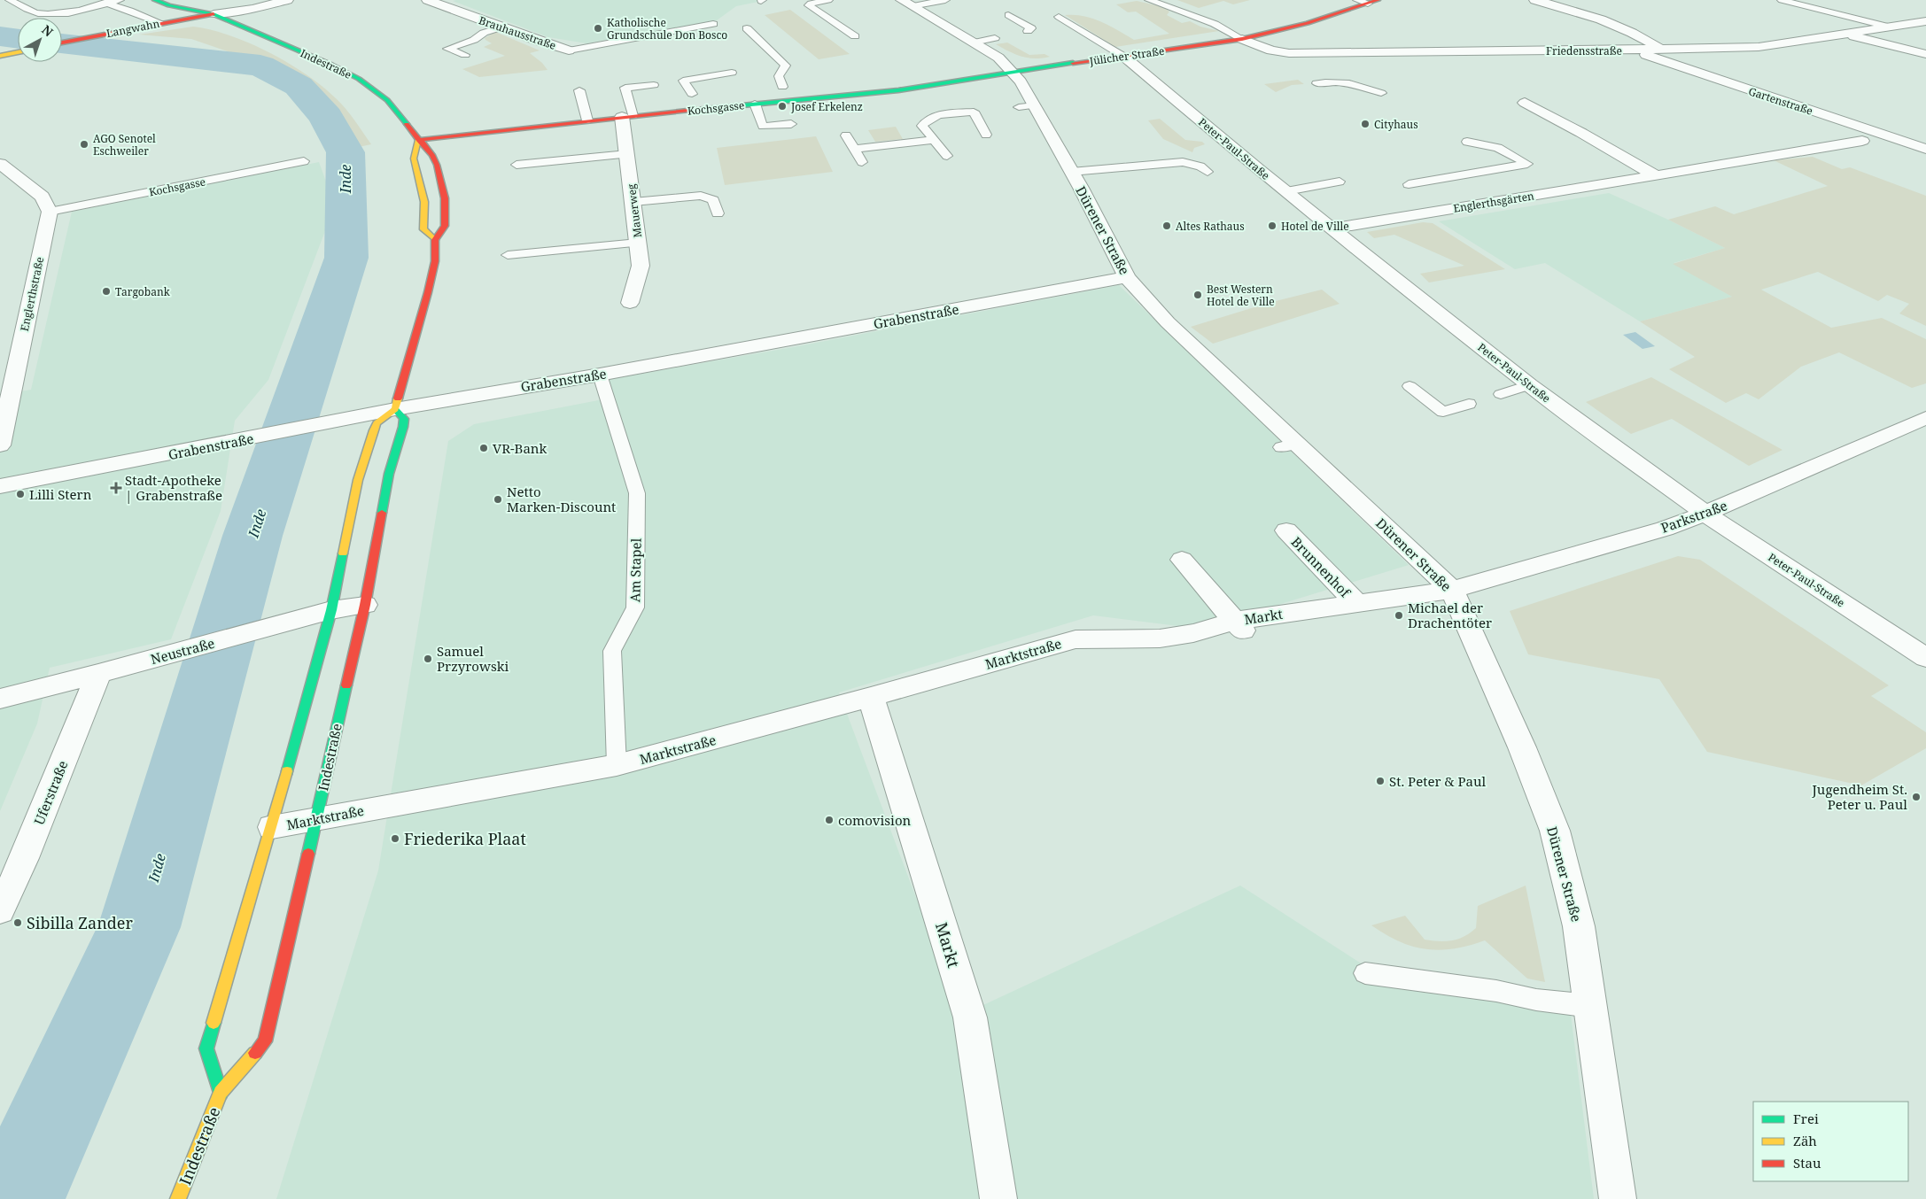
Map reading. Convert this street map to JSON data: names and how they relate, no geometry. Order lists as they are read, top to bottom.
{
  "streets": {
    "main road": [
      "Langwahn",
      "Jülicher Straße",
      "Indestraße",
      "Kochsgasse"
    ],
    "street": [
      "Brauhausstraße",
      "Friedensstraße",
      "Gartenstraße",
      "Peter-Paul-Straße",
      "Englerthsgärten",
      "Mauerweg",
      "Dürener Straße",
      "Englerthstraße",
      "Grabenstraße",
      "Parkstraße",
      "Brunnenhof",
      "Markt",
      "Neustraße",
      "Marktstraße",
      "Uferstraße"
    ],
    "lane": ["Am Stapel"]
  },
  "crossings": [
    ["Langwahn", "Indestraße"],
    ["Friedensstraße", "Jülicher Straße"],
    ["Friedensstraße", "Gartenstraße"],
    ["Jülicher Straße", "Kochsgasse"],
    ["Jülicher Straße", "Peter-Paul-Straße"],
    ["Jülicher Straße", "Dürener Straße"],
    ["Indestraße", "Kochsgasse"],
    ["Indestraße", "Grabenstraße"],
    ["Indestraße", "Neustraße"],
    ["Indestraße", "Marktstraße"],
    ["Kochsgasse", "Mauerweg"],
    ["Kochsgasse", "Dürener Straße"],
    ["Kochsgasse", "Englerthstraße"],
    ["Peter-Paul-Straße", "Englerthsgärten"],
    ["Peter-Paul-Straße", "Parkstraße"],
    ["Dürener Straße", "Grabenstraße"],
    ["Dürener Straße", "Parkstraße"],
    ["Dürener Straße", "Markt"],
    ["Grabenstraße", "Am Stapel"],
    ["Parkstraße", "Markt"],
    ["Brunnenhof", "Markt"],
    ["Am Stapel", "Marktstraße"],
    ["Markt", "Marktstraße"],
    ["Neustraße", "Uferstraße"]
  ],
  "water": ["Inde"],
  "places": {
    "other": [
      "Katholische Grundschule Don Bosco",
      "Josef Erkelenz",
      "Cityhaus",
      "AGO Senotel Eschweiler",
      "Altes Rathaus",
      "Hotel de Ville",
      "Targobank",
      "Best Western Hotel de Ville",
      "VR-Bank",
      "Lilli Stern",
      "Netto Marken-Discount",
      "Michael der Drachentöter",
      "Samuel Przyrowski",
      "St. Peter & Paul",
      "Jugendheim St. Peter u. Paul",
      "comovision",
      "Friederika Plaat",
      "Sibilla Zander"
    ],
    "health": ["Stadt-Apotheke | Grabenstraße"]
  },
  "legend": ["Frei", "Zäh", "Stau"],
  "north": "top right"
}
